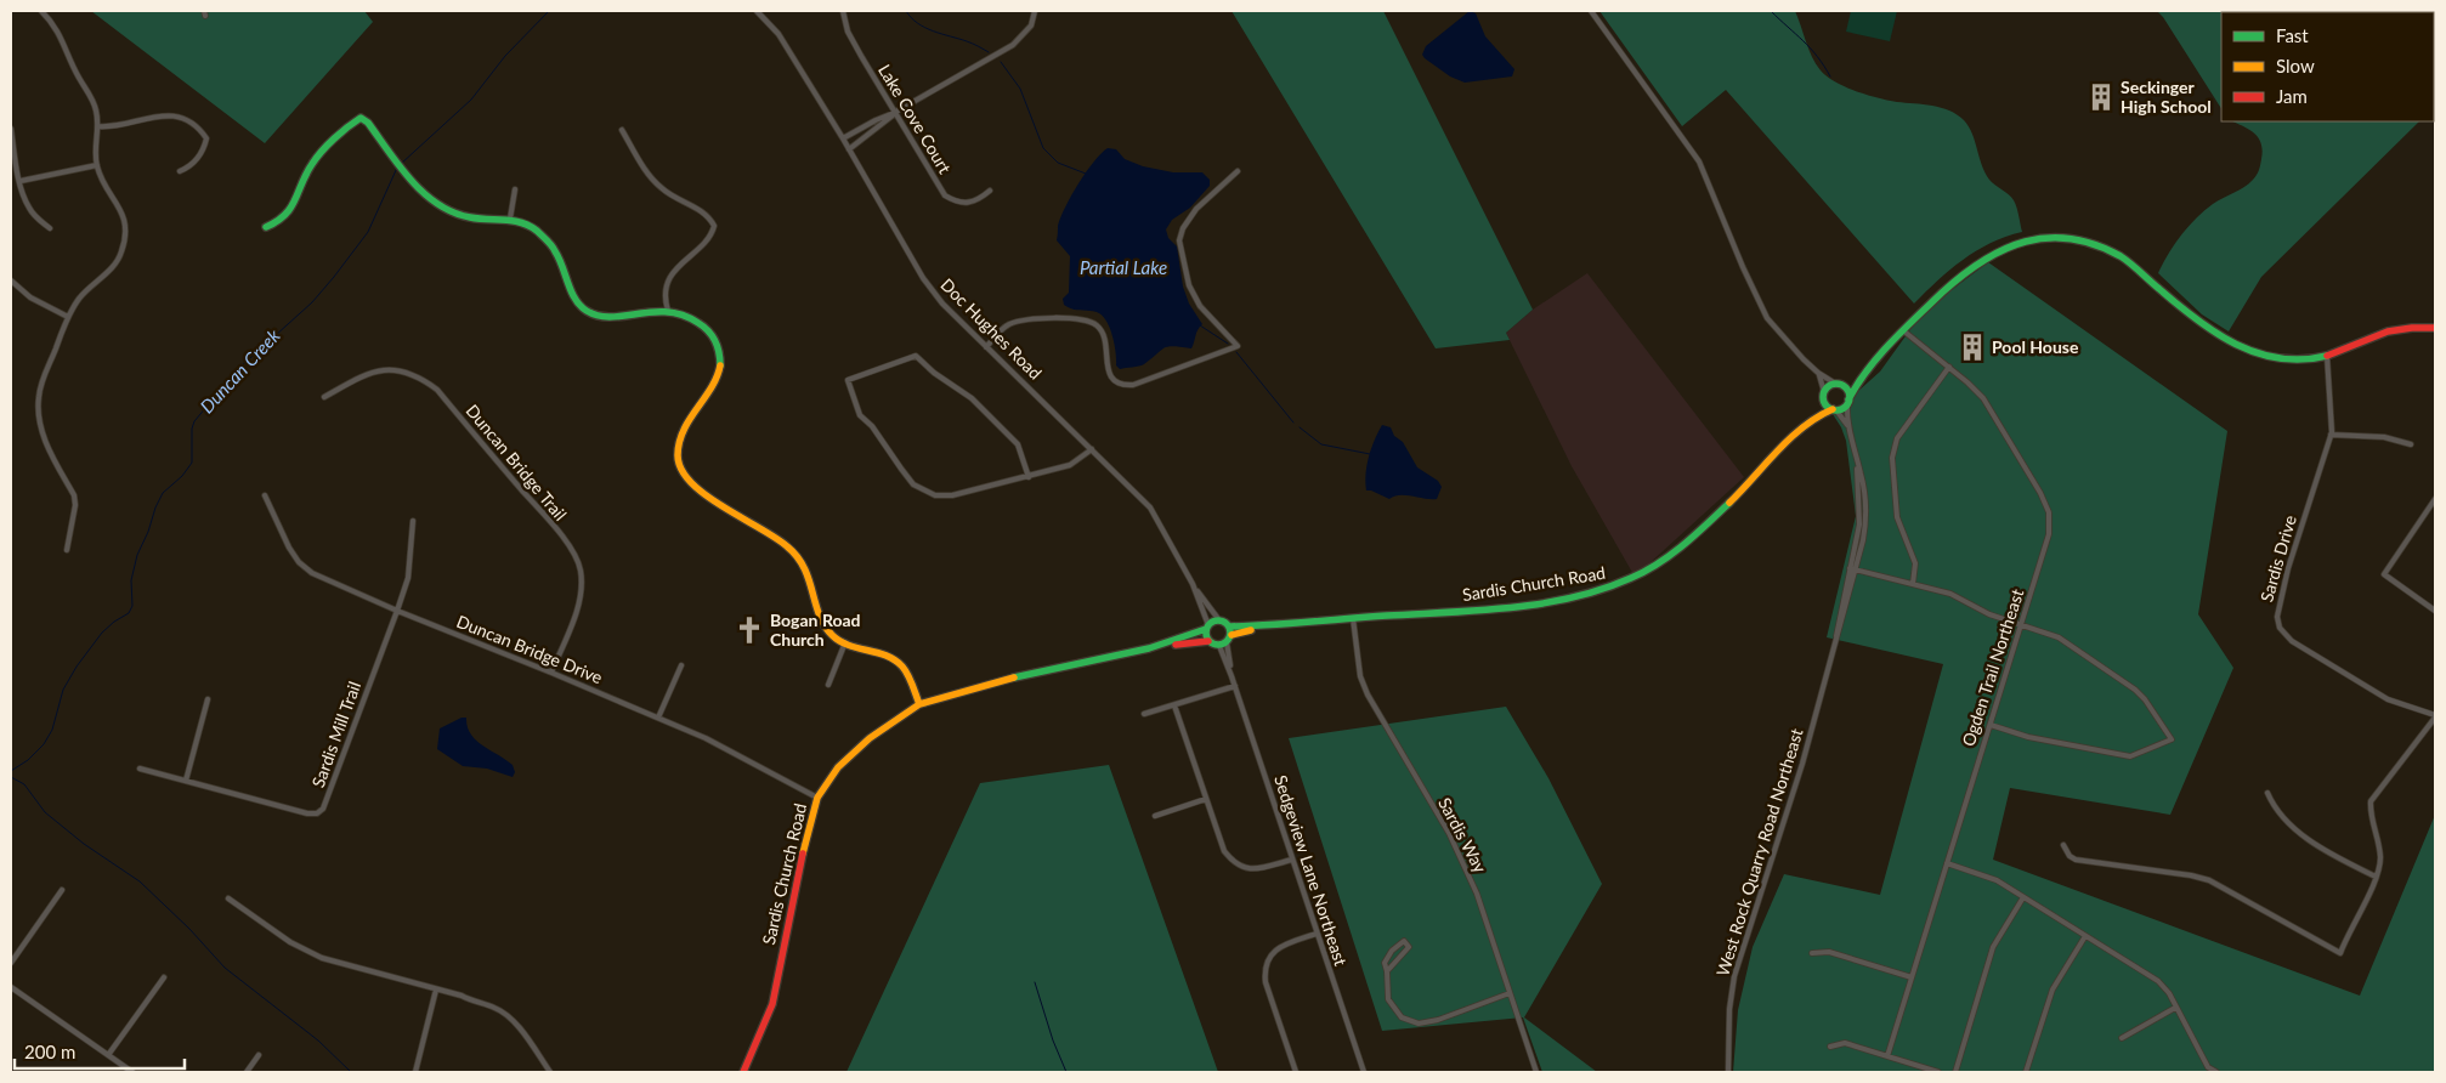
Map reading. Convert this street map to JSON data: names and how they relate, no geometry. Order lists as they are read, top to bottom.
{
  "streets": {
    "street": [
      "Lake Cove Court",
      "Doc Hughes Road",
      "Duncan Bridge Trail",
      "Sardis Drive",
      "Sardis Church Road",
      "Duncan Bridge Drive",
      "Ogden Trail Northeast",
      "Sardis Mill Trail",
      "Sardis Way",
      "West Rock Quarry Road Northeast",
      "Sedgeview Lane Northeast"
    ]
  },
  "crossings": [
    ["Doc Hughes Road", "Sardis Church Road"],
    ["Duncan Bridge Trail", "Duncan Bridge Drive"],
    ["Sardis Church Road", "Duncan Bridge Drive"],
    ["Sardis Church Road", "Sardis Way"],
    ["Sardis Church Road", "West Rock Quarry Road Northeast"],
    ["Sardis Church Road", "Sedgeview Lane Northeast"],
    ["Duncan Bridge Drive", "Sardis Mill Trail"]
  ],
  "water": ["Partial Lake", "Duncan Creek"],
  "places": {
    "building": ["Seckinger High School", "Pool House"],
    "church": ["Bogan Road Church"]
  },
  "legend": ["Fast", "Slow", "Jam"],
  "scale_bar": "200 m"
}
